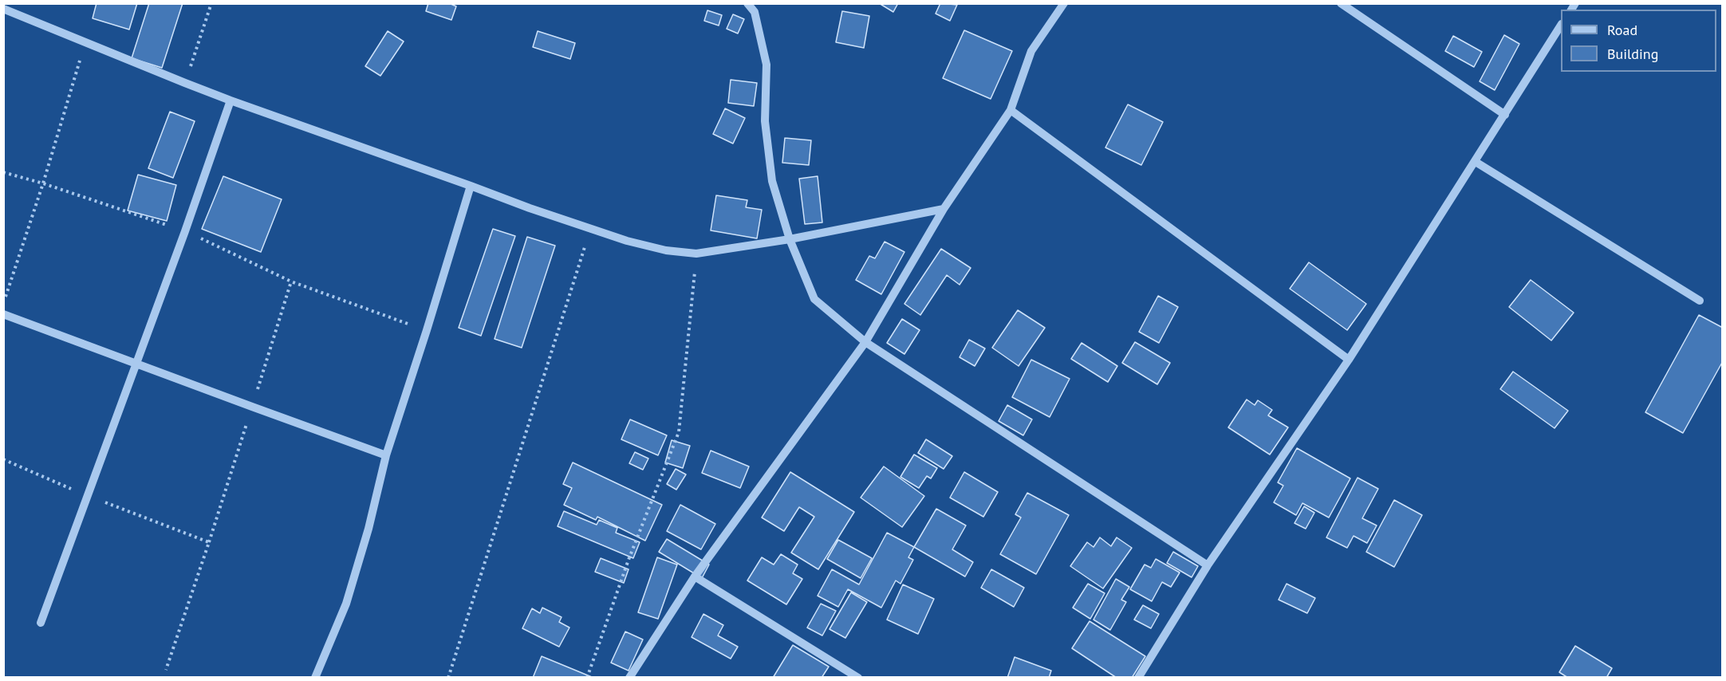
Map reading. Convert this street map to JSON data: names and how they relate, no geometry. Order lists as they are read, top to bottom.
{
  "legend": ["Road", "Building"]
}
